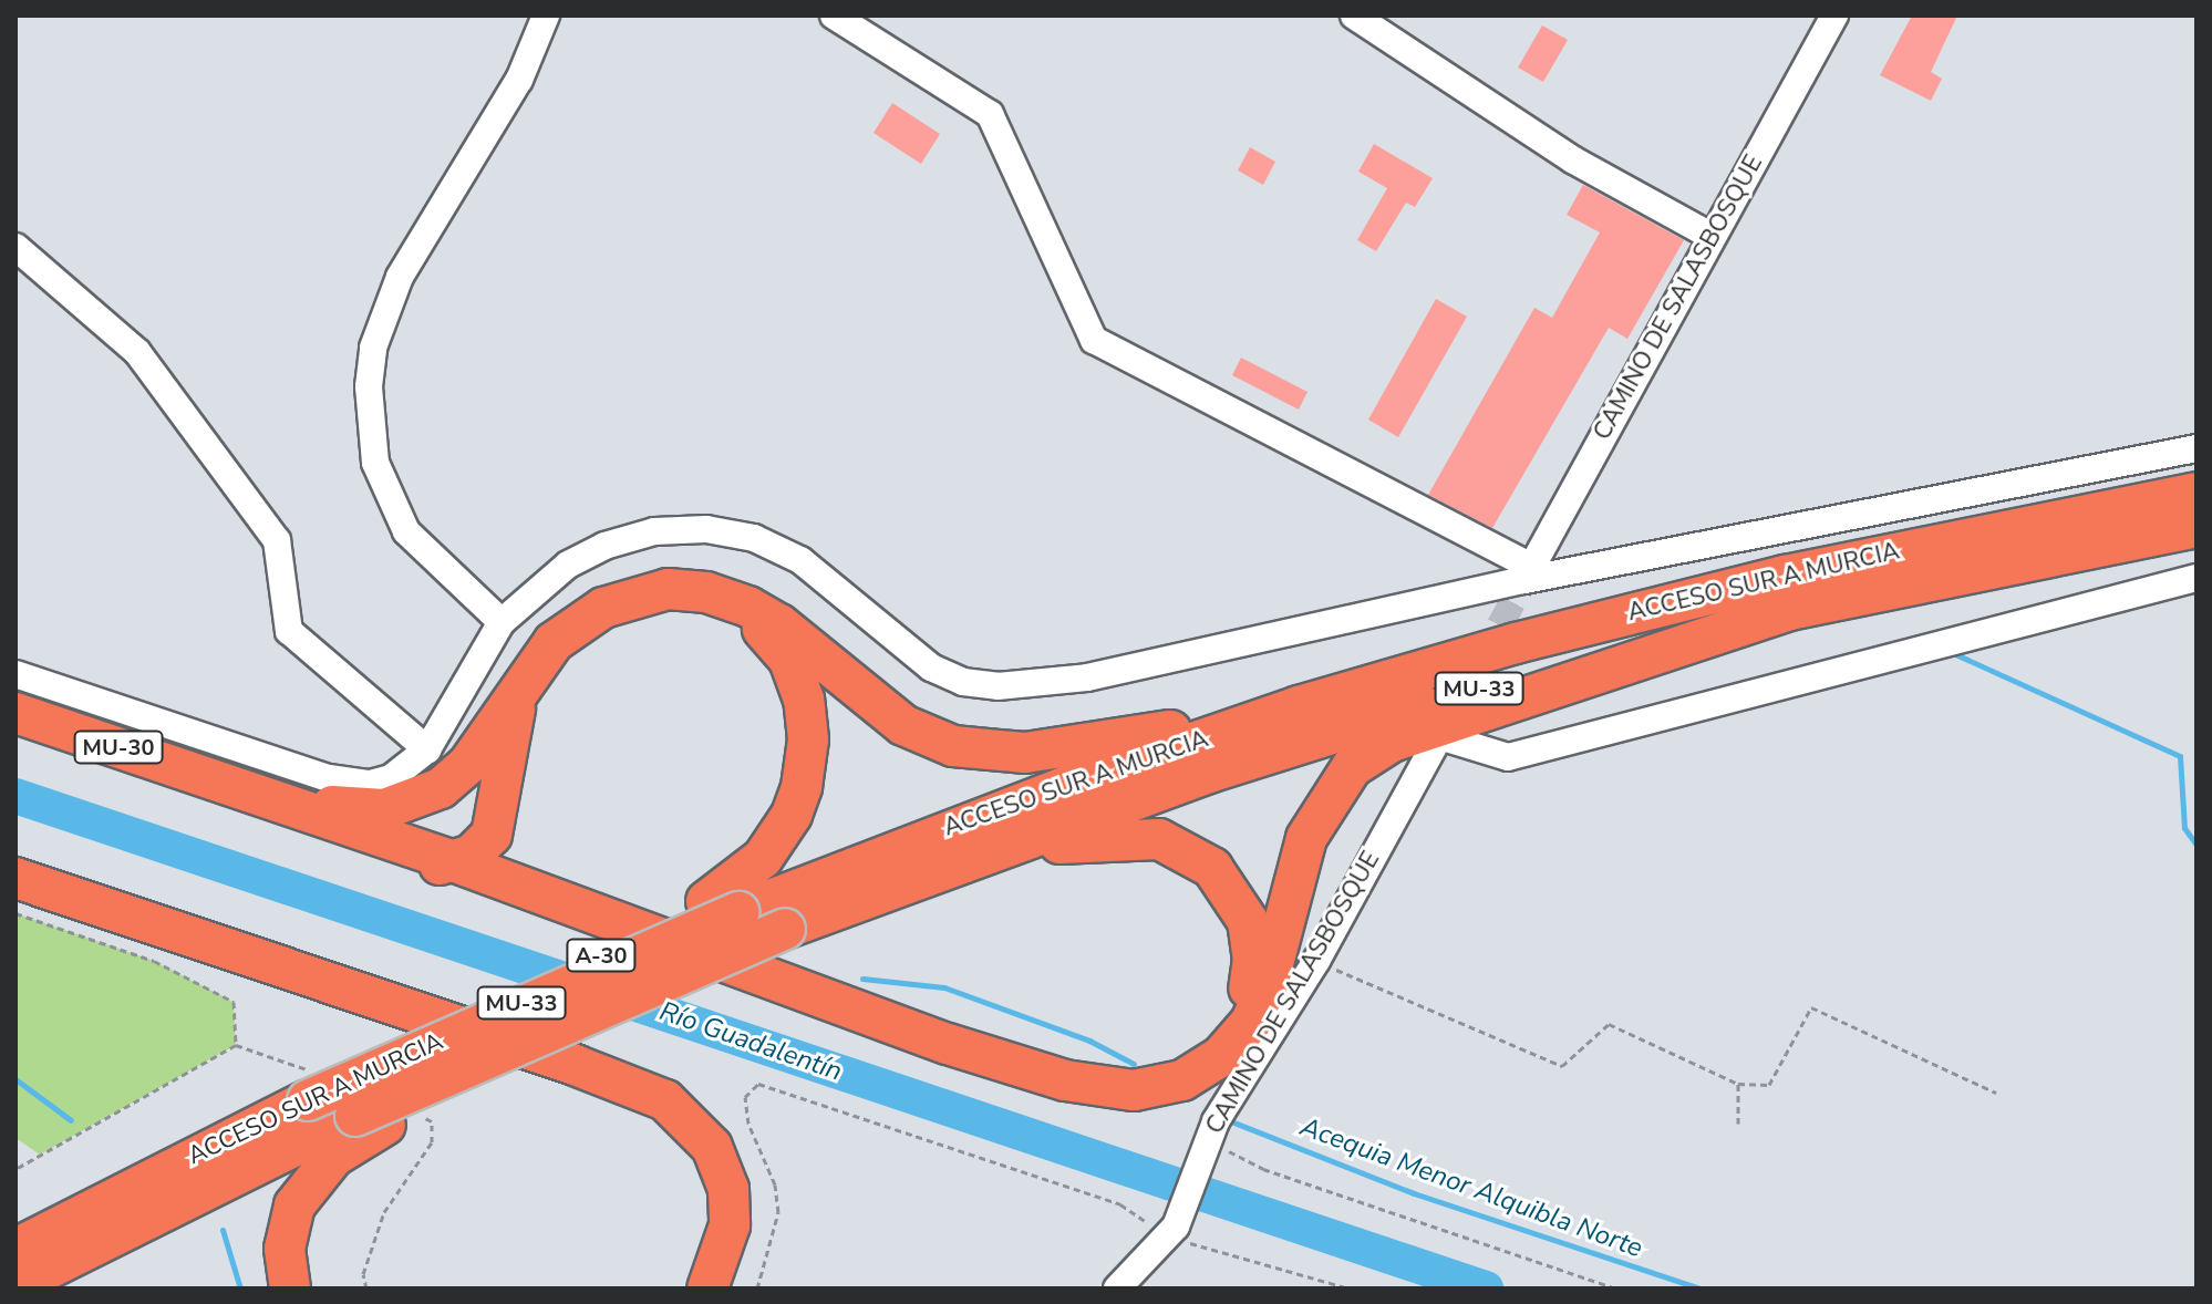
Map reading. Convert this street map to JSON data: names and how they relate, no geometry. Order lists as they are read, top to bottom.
{
  "streets": {
    "highway": ["ACCESO SUR A MURCIA", "MU-33", "MU-30"],
    "street": ["CAMINO DE SALASBOSQUE"]
  },
  "water": ["Río Guadalentín", "Acequia Menor Alquibla Norte"]
}
